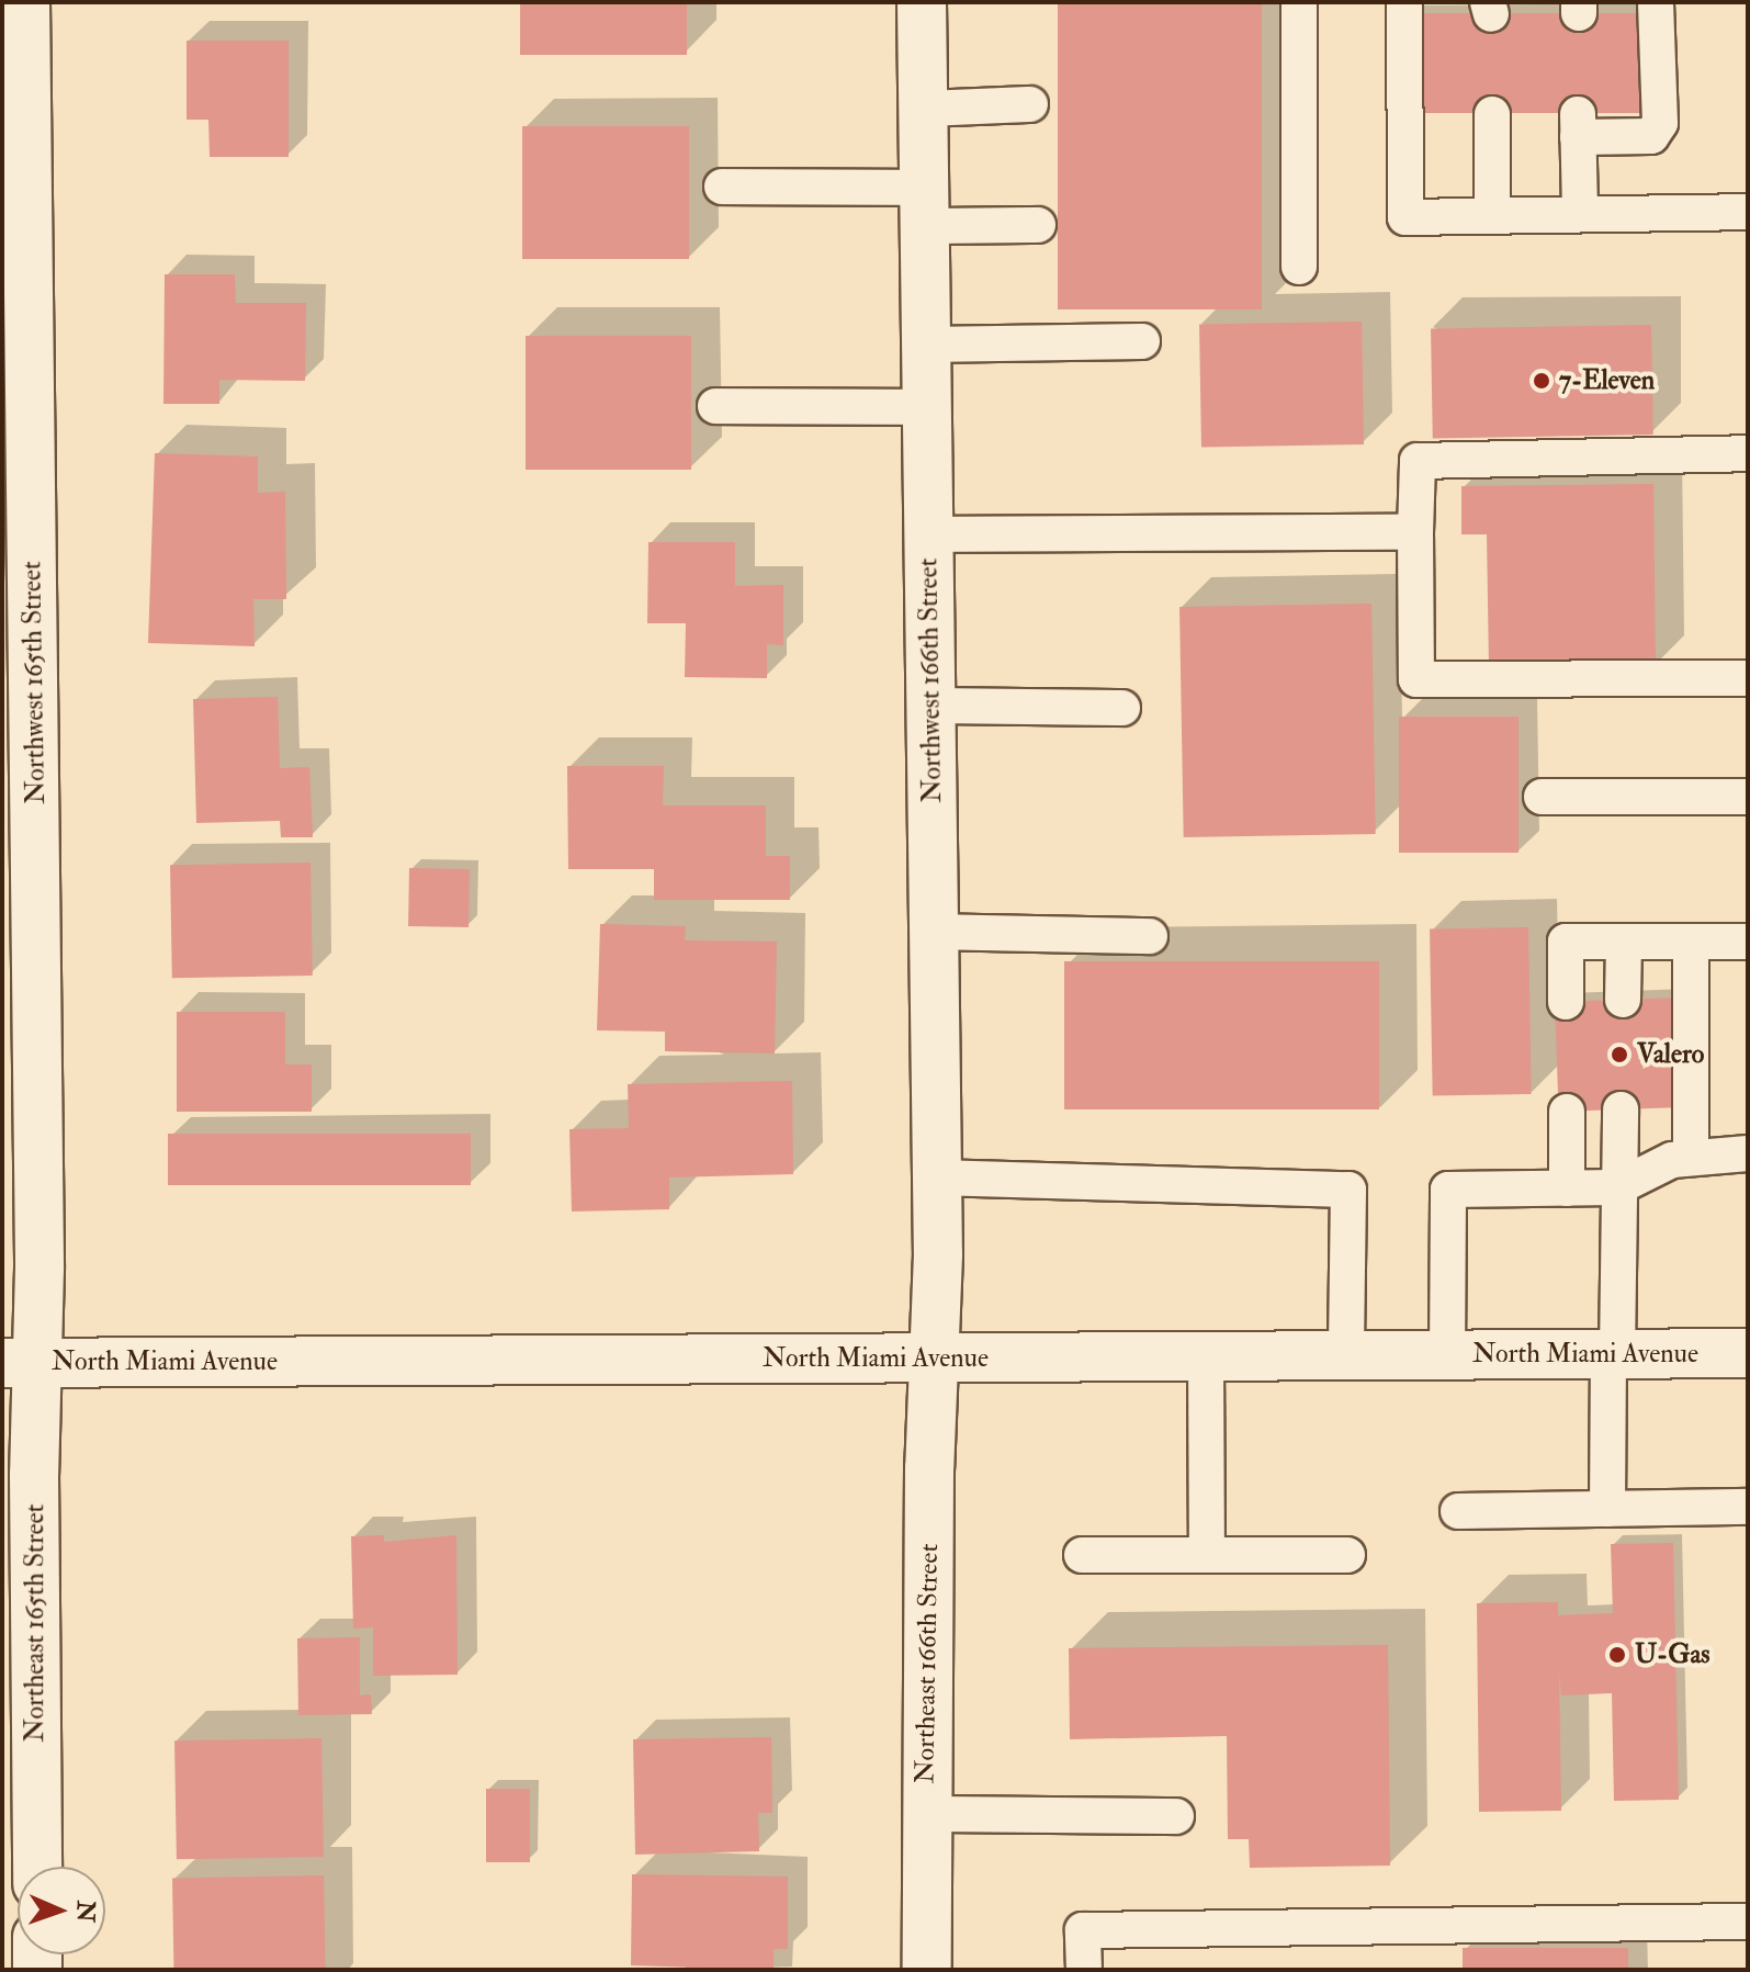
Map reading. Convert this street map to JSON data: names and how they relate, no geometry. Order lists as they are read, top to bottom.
{
  "streets": {
    "street": [
      "Northwest 166th Street",
      "Northwest 165th Street",
      "North Miami Avenue",
      "Northeast 165th Street",
      "Northeast 166th Street"
    ]
  },
  "crossings": [
    ["Northwest 166th Street", "North Miami Avenue"],
    ["Northwest 166th Street", "Northeast 166th Street"],
    ["Northwest 165th Street", "North Miami Avenue"],
    ["Northwest 165th Street", "Northeast 165th Street"],
    ["North Miami Avenue", "Northeast 165th Street"],
    ["North Miami Avenue", "Northeast 166th Street"]
  ],
  "places": ["7-Eleven", "Valero", "U-Gas"],
  "north": "right"
}
